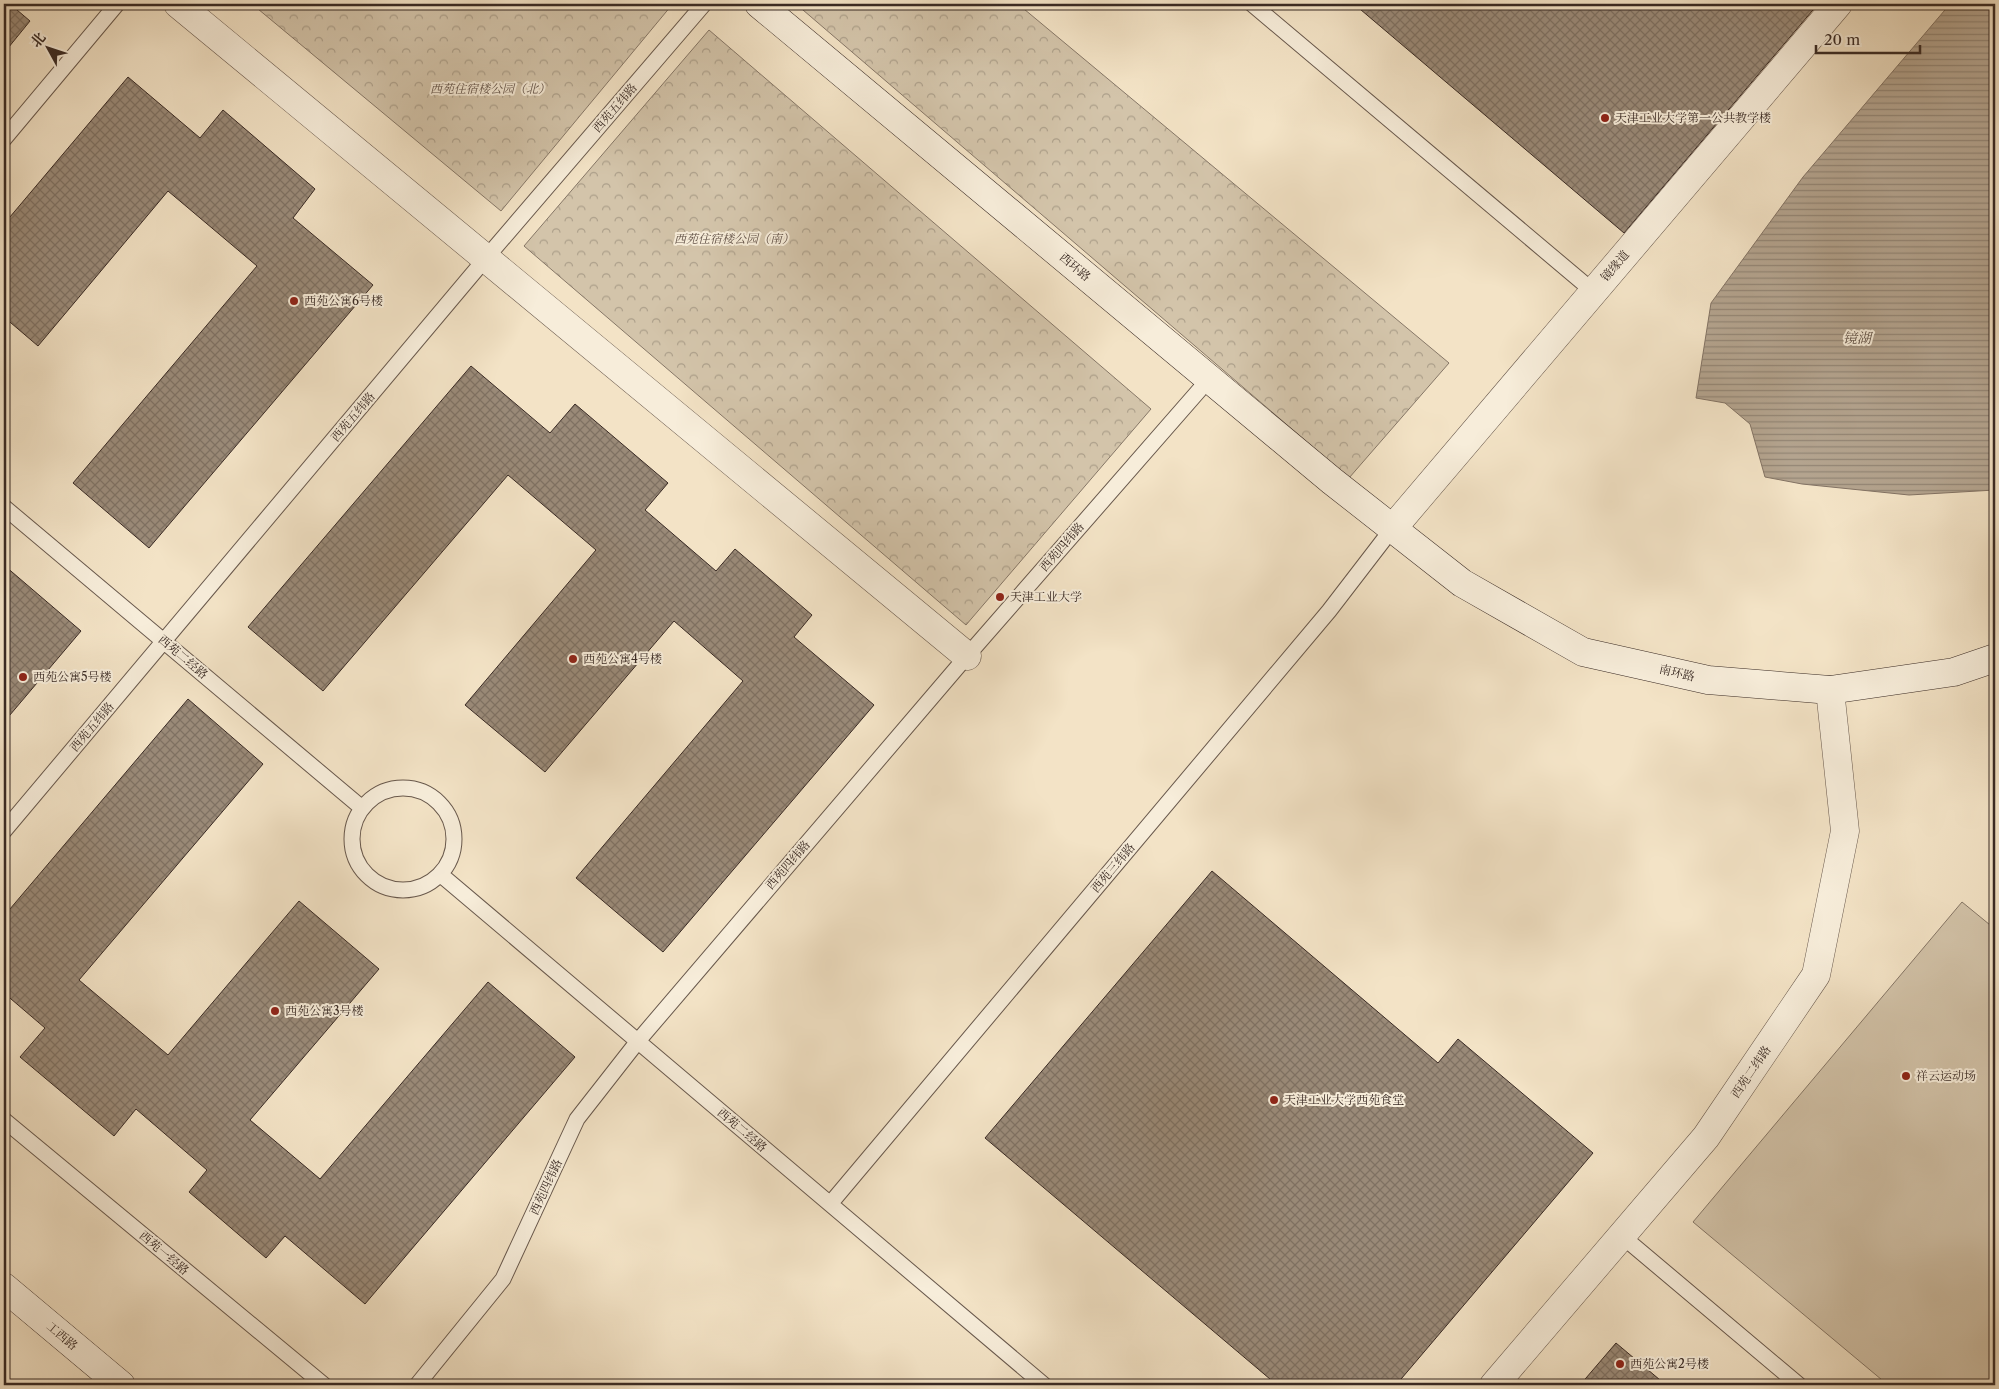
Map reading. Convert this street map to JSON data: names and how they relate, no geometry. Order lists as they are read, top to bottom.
{
  "streets": {
    "street": [
      "镜缘道",
      "西环路",
      "南环路",
      "西苑二纬路",
      "工西路"
    ],
    "lane": [
      "西苑五纬路",
      "西苑四纬路",
      "西苑二经路",
      "西苑三纬路",
      "西苑一经路"
    ]
  },
  "crossings": [
    ["西苑五纬路", "西苑二经路"],
    ["镜缘道", "西环路"],
    ["镜缘道", "南环路"],
    ["镜缘道", "西苑三纬路"],
    ["西环路", "西苑四纬路"],
    ["西环路", "南环路"],
    ["西环路", "西苑三纬路"],
    ["西苑四纬路", "西苑二经路"],
    ["西苑二经路", "西苑三纬路"],
    ["南环路", "西苑三纬路"],
    ["南环路", "西苑二纬路"]
  ],
  "water": ["镜湖"],
  "parks": ["西苑住宿楼公园（北）", "西苑住宿楼公园（南）"],
  "places": [
    "天津工业大学第一公共教学楼",
    "西苑公寓6号楼",
    "天津工业大学",
    "西苑公寓4号楼",
    "西苑公寓5号楼",
    "西苑公寓3号楼",
    "祥云运动场",
    "天津工业大学西苑食堂",
    "西苑公寓2号楼"
  ],
  "scale_bar": "20 m",
  "north": "top left"
}
